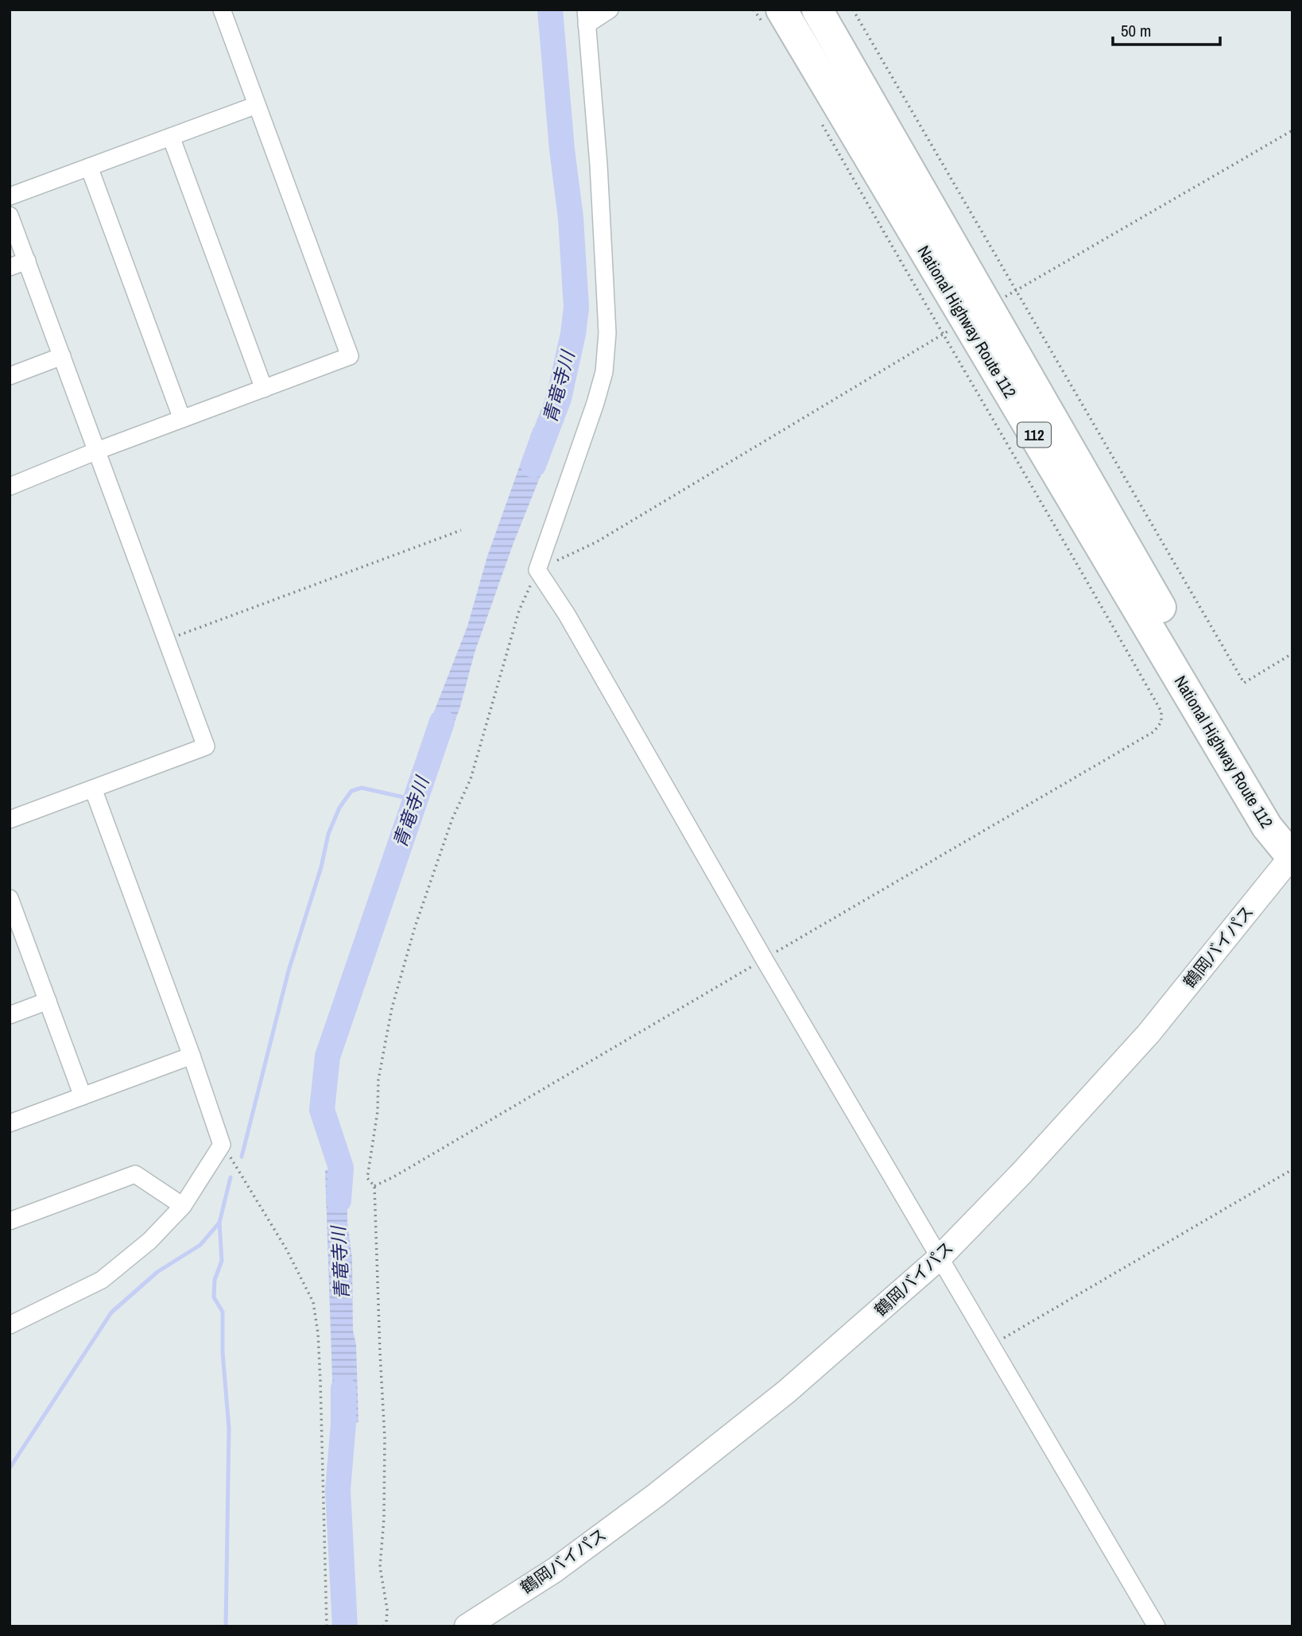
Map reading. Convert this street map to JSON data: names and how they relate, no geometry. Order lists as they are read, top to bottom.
{
  "streets": {
    "highway": ["National Highway Route 112", "112"],
    "main road": ["鶴岡バイパス"]
  },
  "crossings": [
    ["National Highway Route 112", "鶴岡バイパス"]
  ],
  "water": ["青竜寺川"],
  "scale_bar": "50 m"
}
